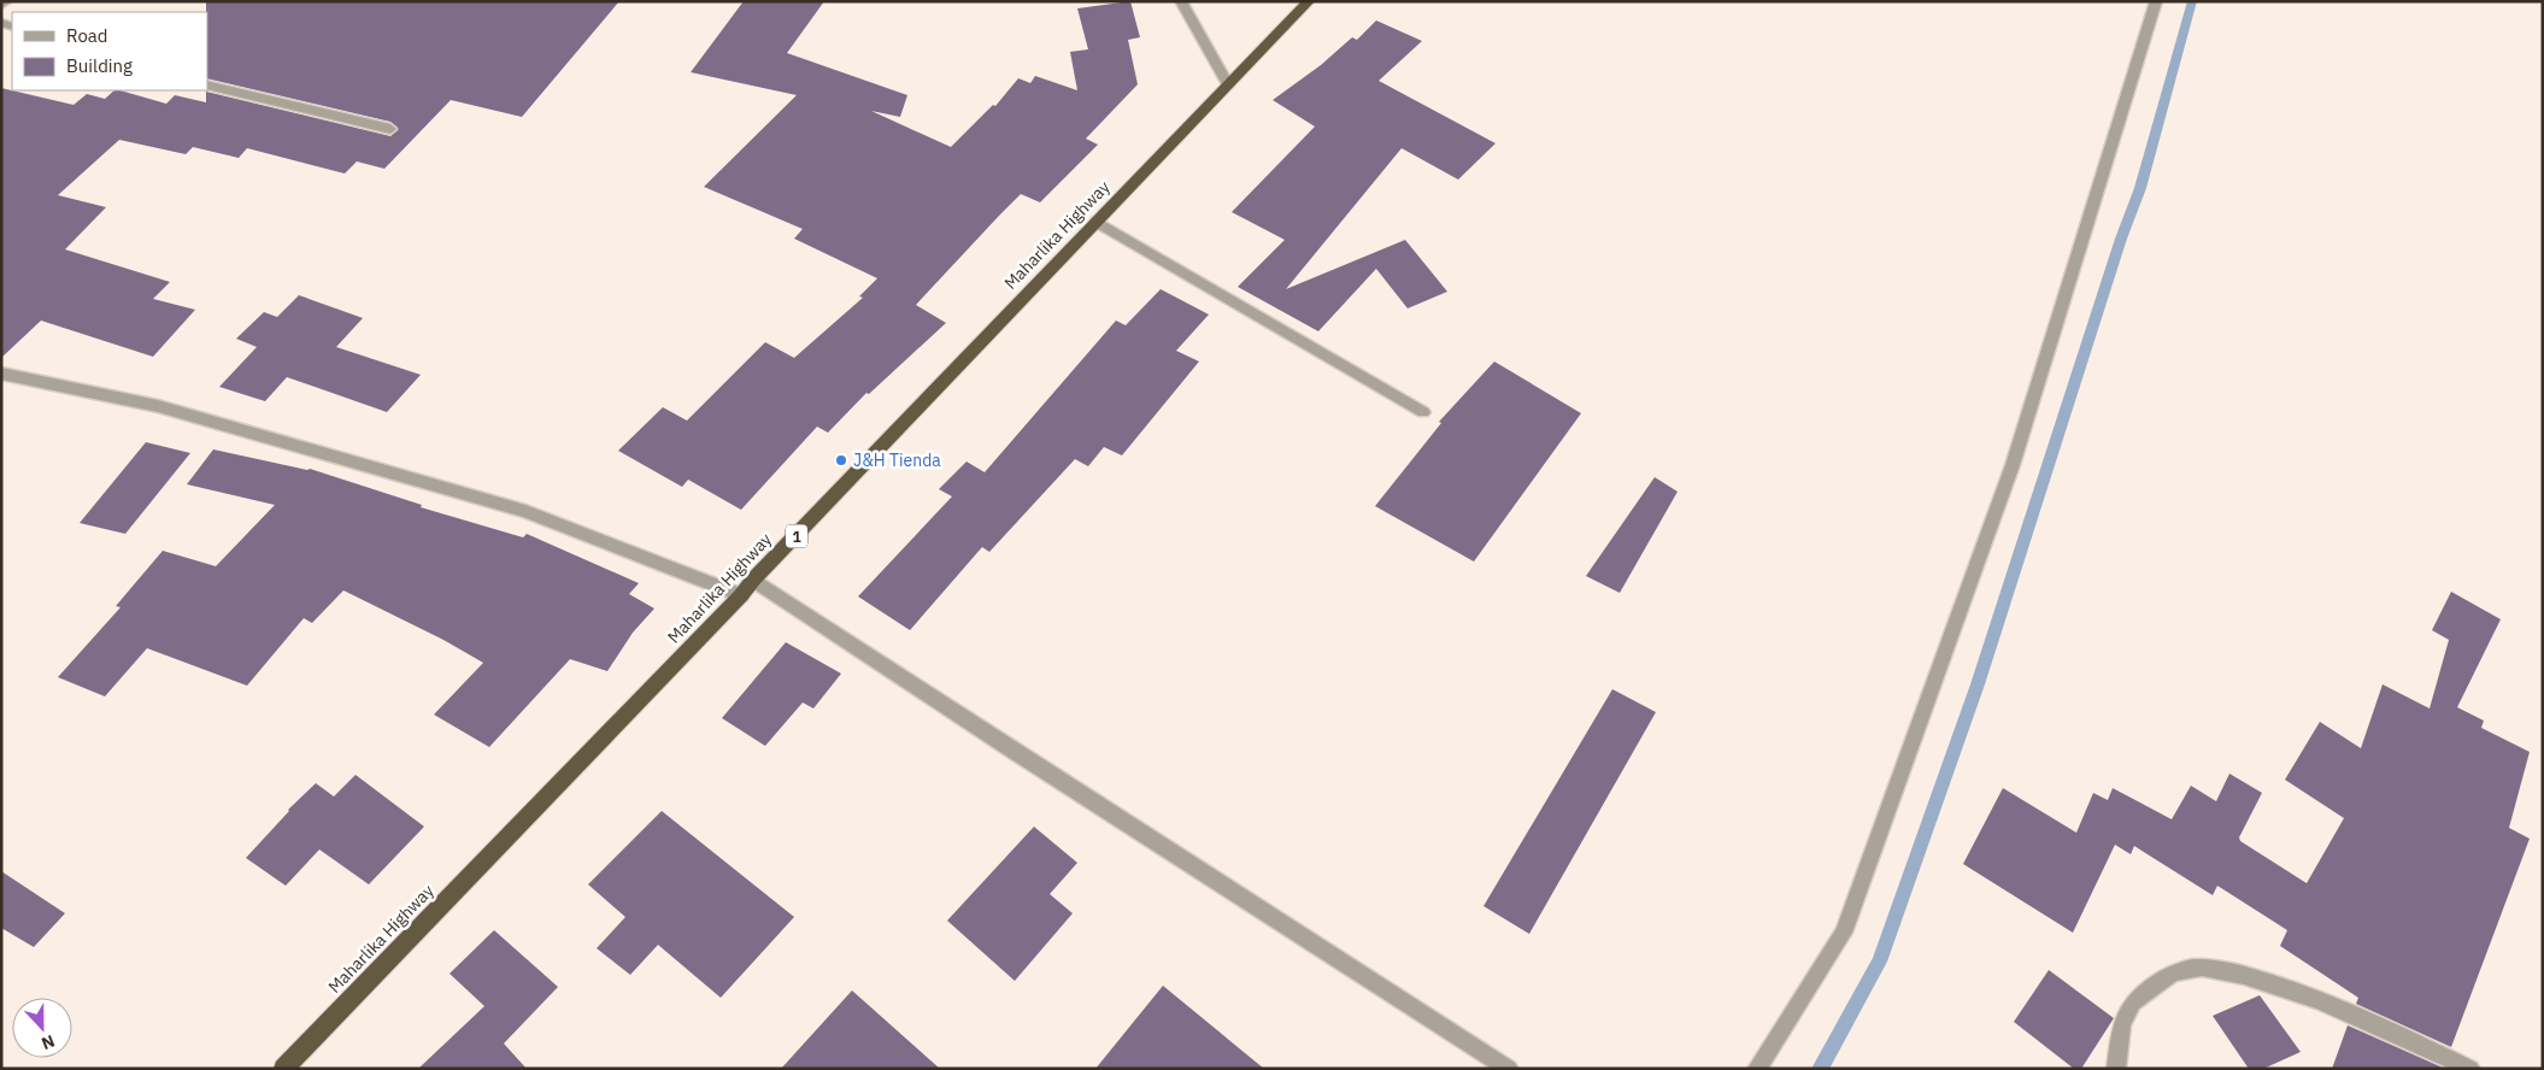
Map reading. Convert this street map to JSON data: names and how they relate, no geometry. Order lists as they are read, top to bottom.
{
  "streets": {
    "highway": ["Maharlika Highway", "1"]
  },
  "places": ["J&H Tienda"],
  "legend": ["Road", "Building"],
  "north": "bottom"
}
